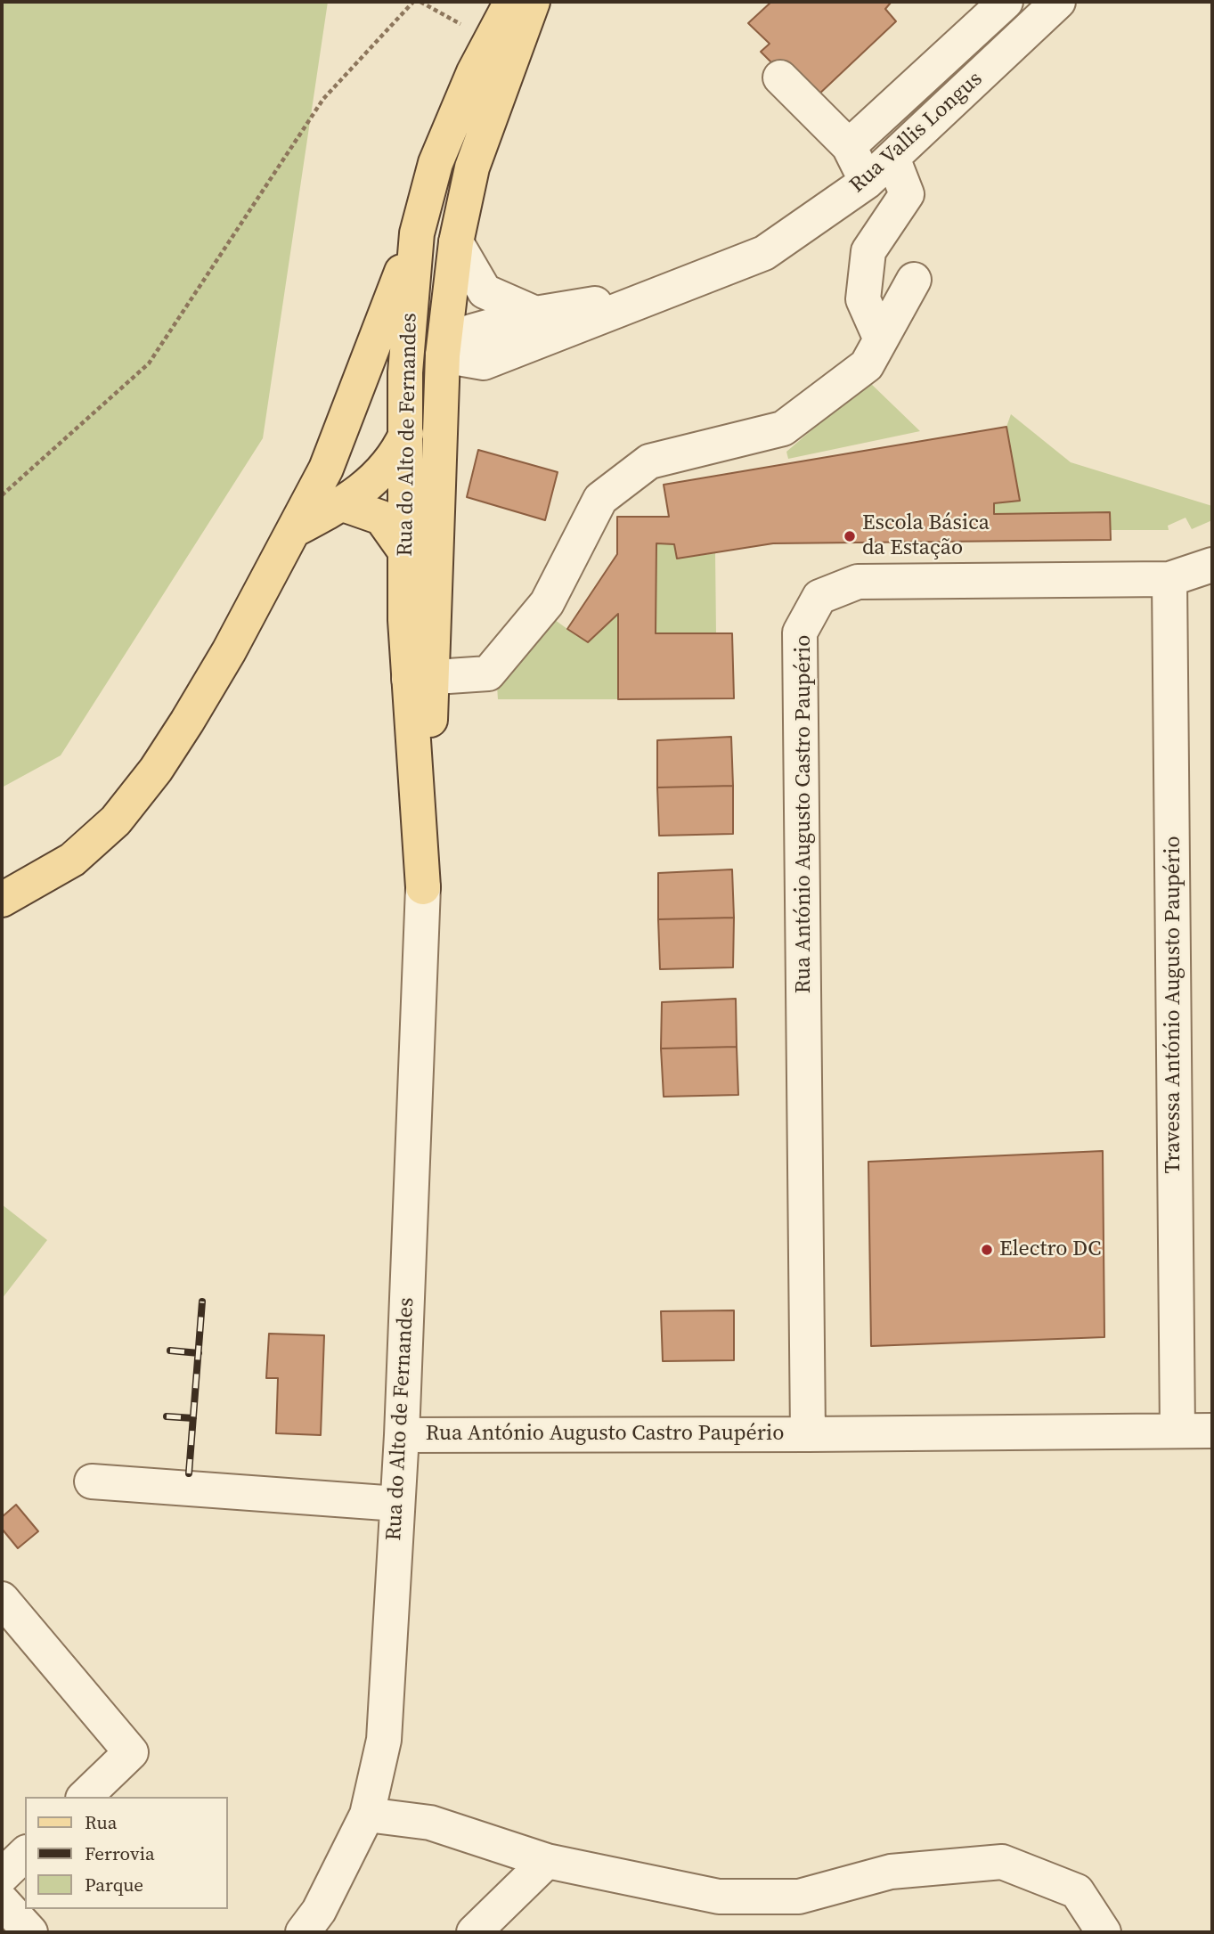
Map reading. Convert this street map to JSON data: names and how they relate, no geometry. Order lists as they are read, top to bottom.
{
  "streets": {
    "main road": ["Rua do Alto de Fernandes"],
    "street": ["Rua Vallis Longus", "Rua António Augusto Castro Paupério", "Travessa António Augusto Paupério"]
  },
  "crossings": [
    ["Rua do Alto de Fernandes", "Rua António Augusto Castro Paupério"],
    ["Rua António Augusto Castro Paupério", "Travessa António Augusto Paupério"]
  ],
  "places": ["Escola Básica da Estação", "Electro DC"],
  "legend": ["Rua", "Ferrovia", "Parque"]
}
